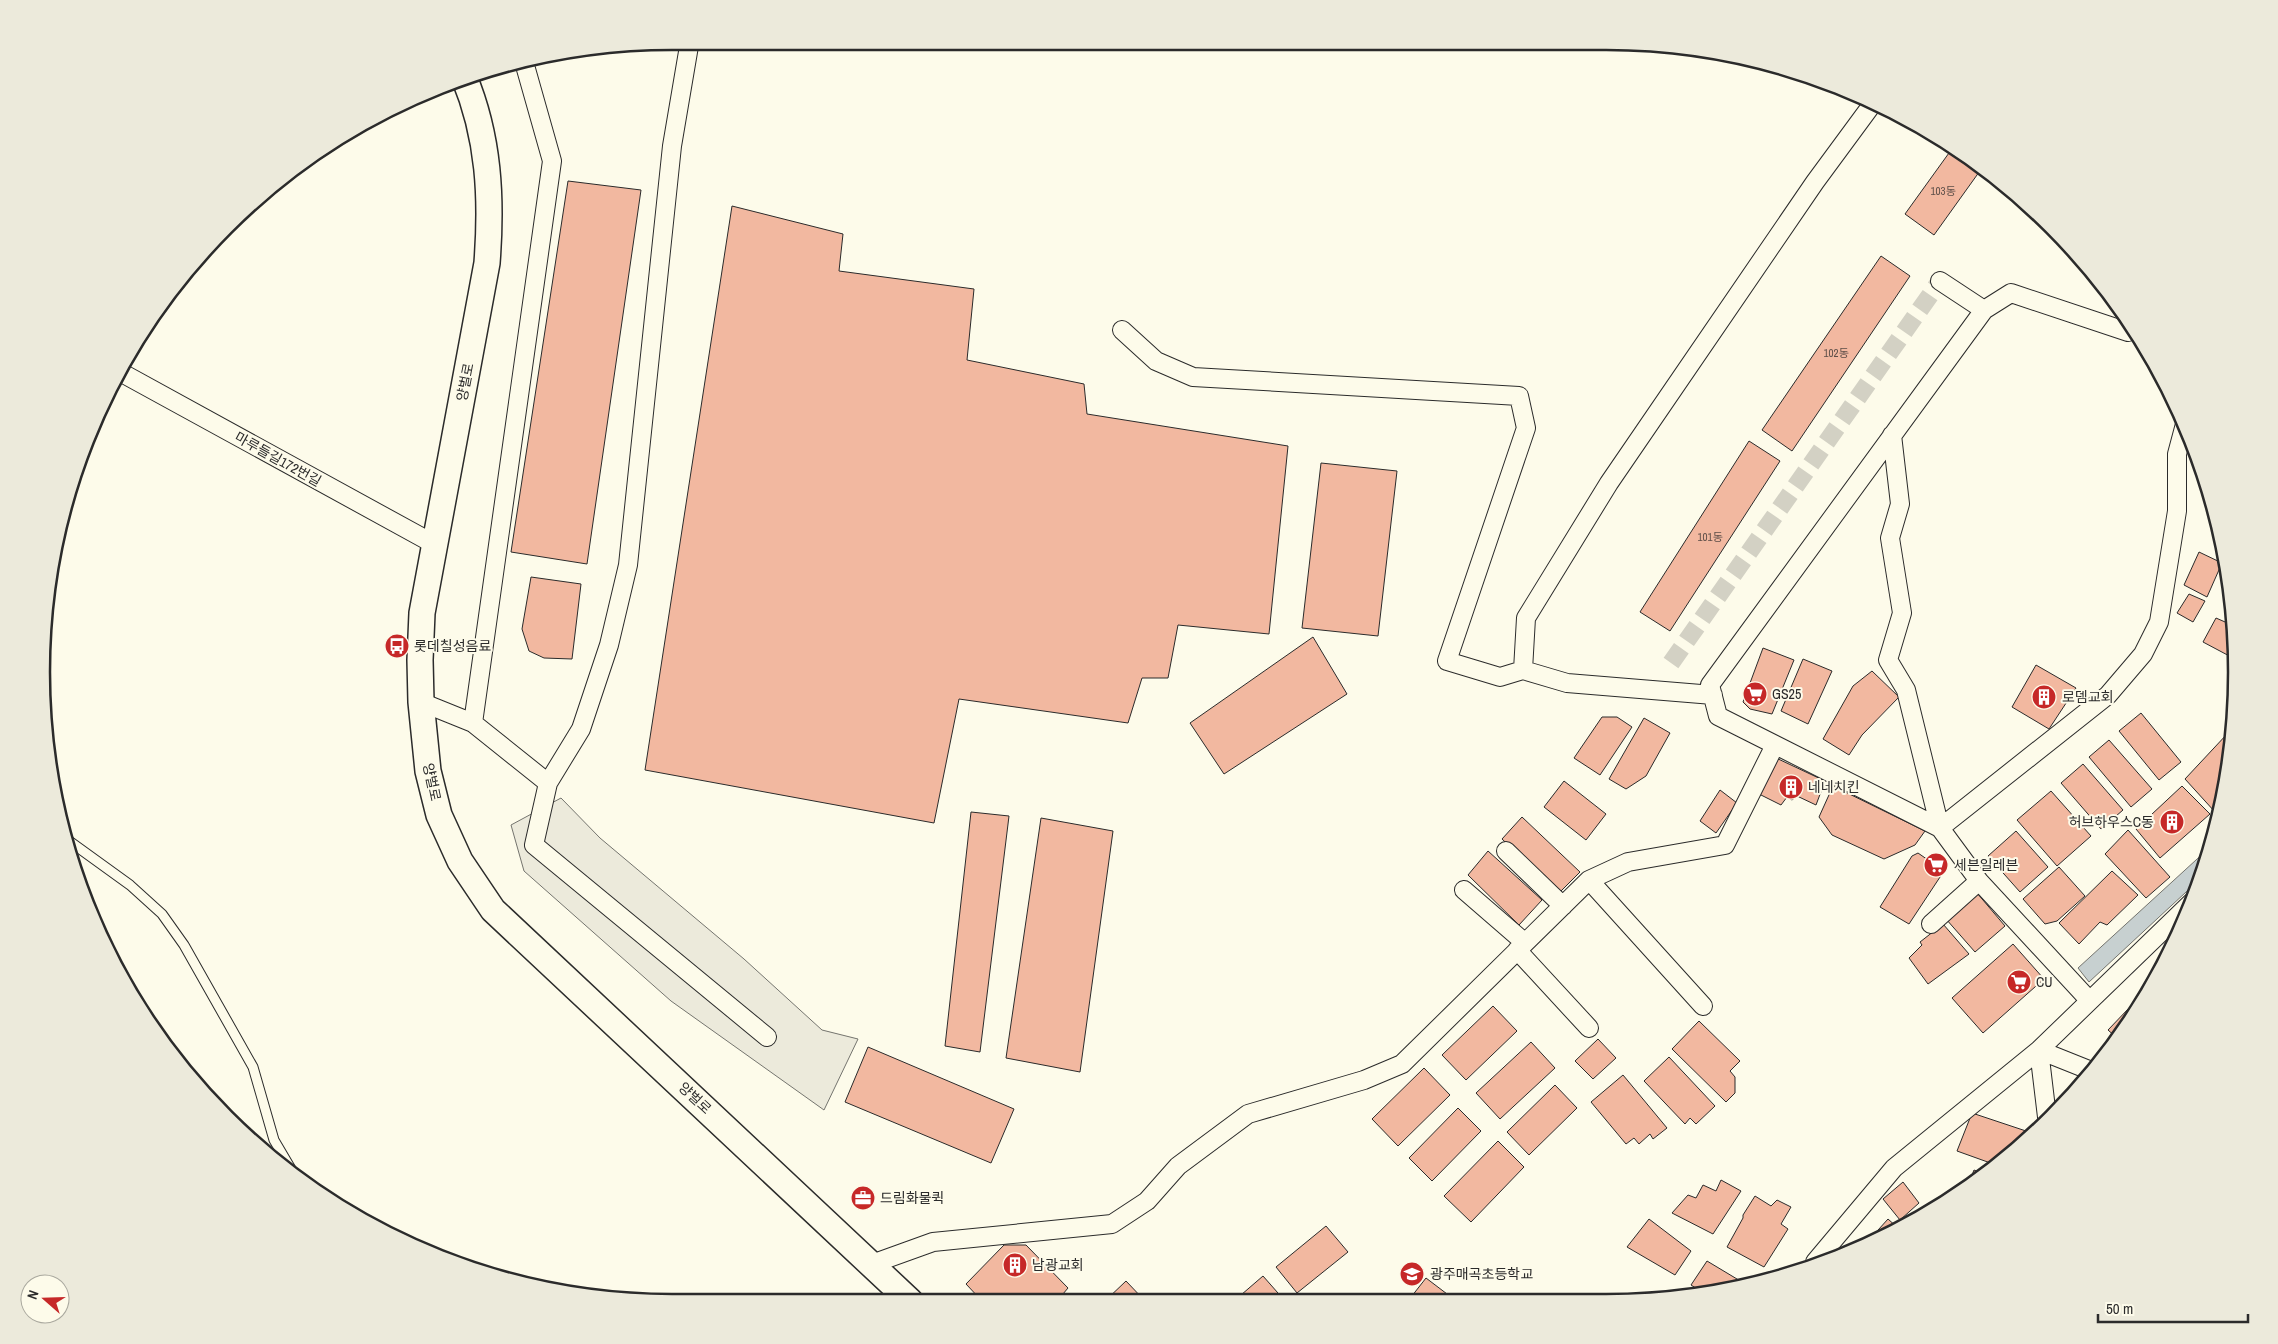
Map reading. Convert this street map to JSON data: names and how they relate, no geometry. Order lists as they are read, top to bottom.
{
  "streets": {
    "street": ["양벌로", "마루들길172번길"]
  },
  "crossings": [
    ["양벌로", "마루들길172번길"]
  ],
  "places": {
    "bus stop": ["롯데칠성음료"],
    "supermarket": ["GS25", "세븐일레븐", "CU"],
    "building": [
      "로뎀교회",
      "네네치킨",
      "허브하우스C동",
      "남광교회"
    ],
    "office": ["드림화물퀵"],
    "school or university": ["광주매곡초등학교"]
  },
  "house_numbers": ["103동", "102동", "101동"],
  "scale_bar": "50 m",
  "north": "left"
}
